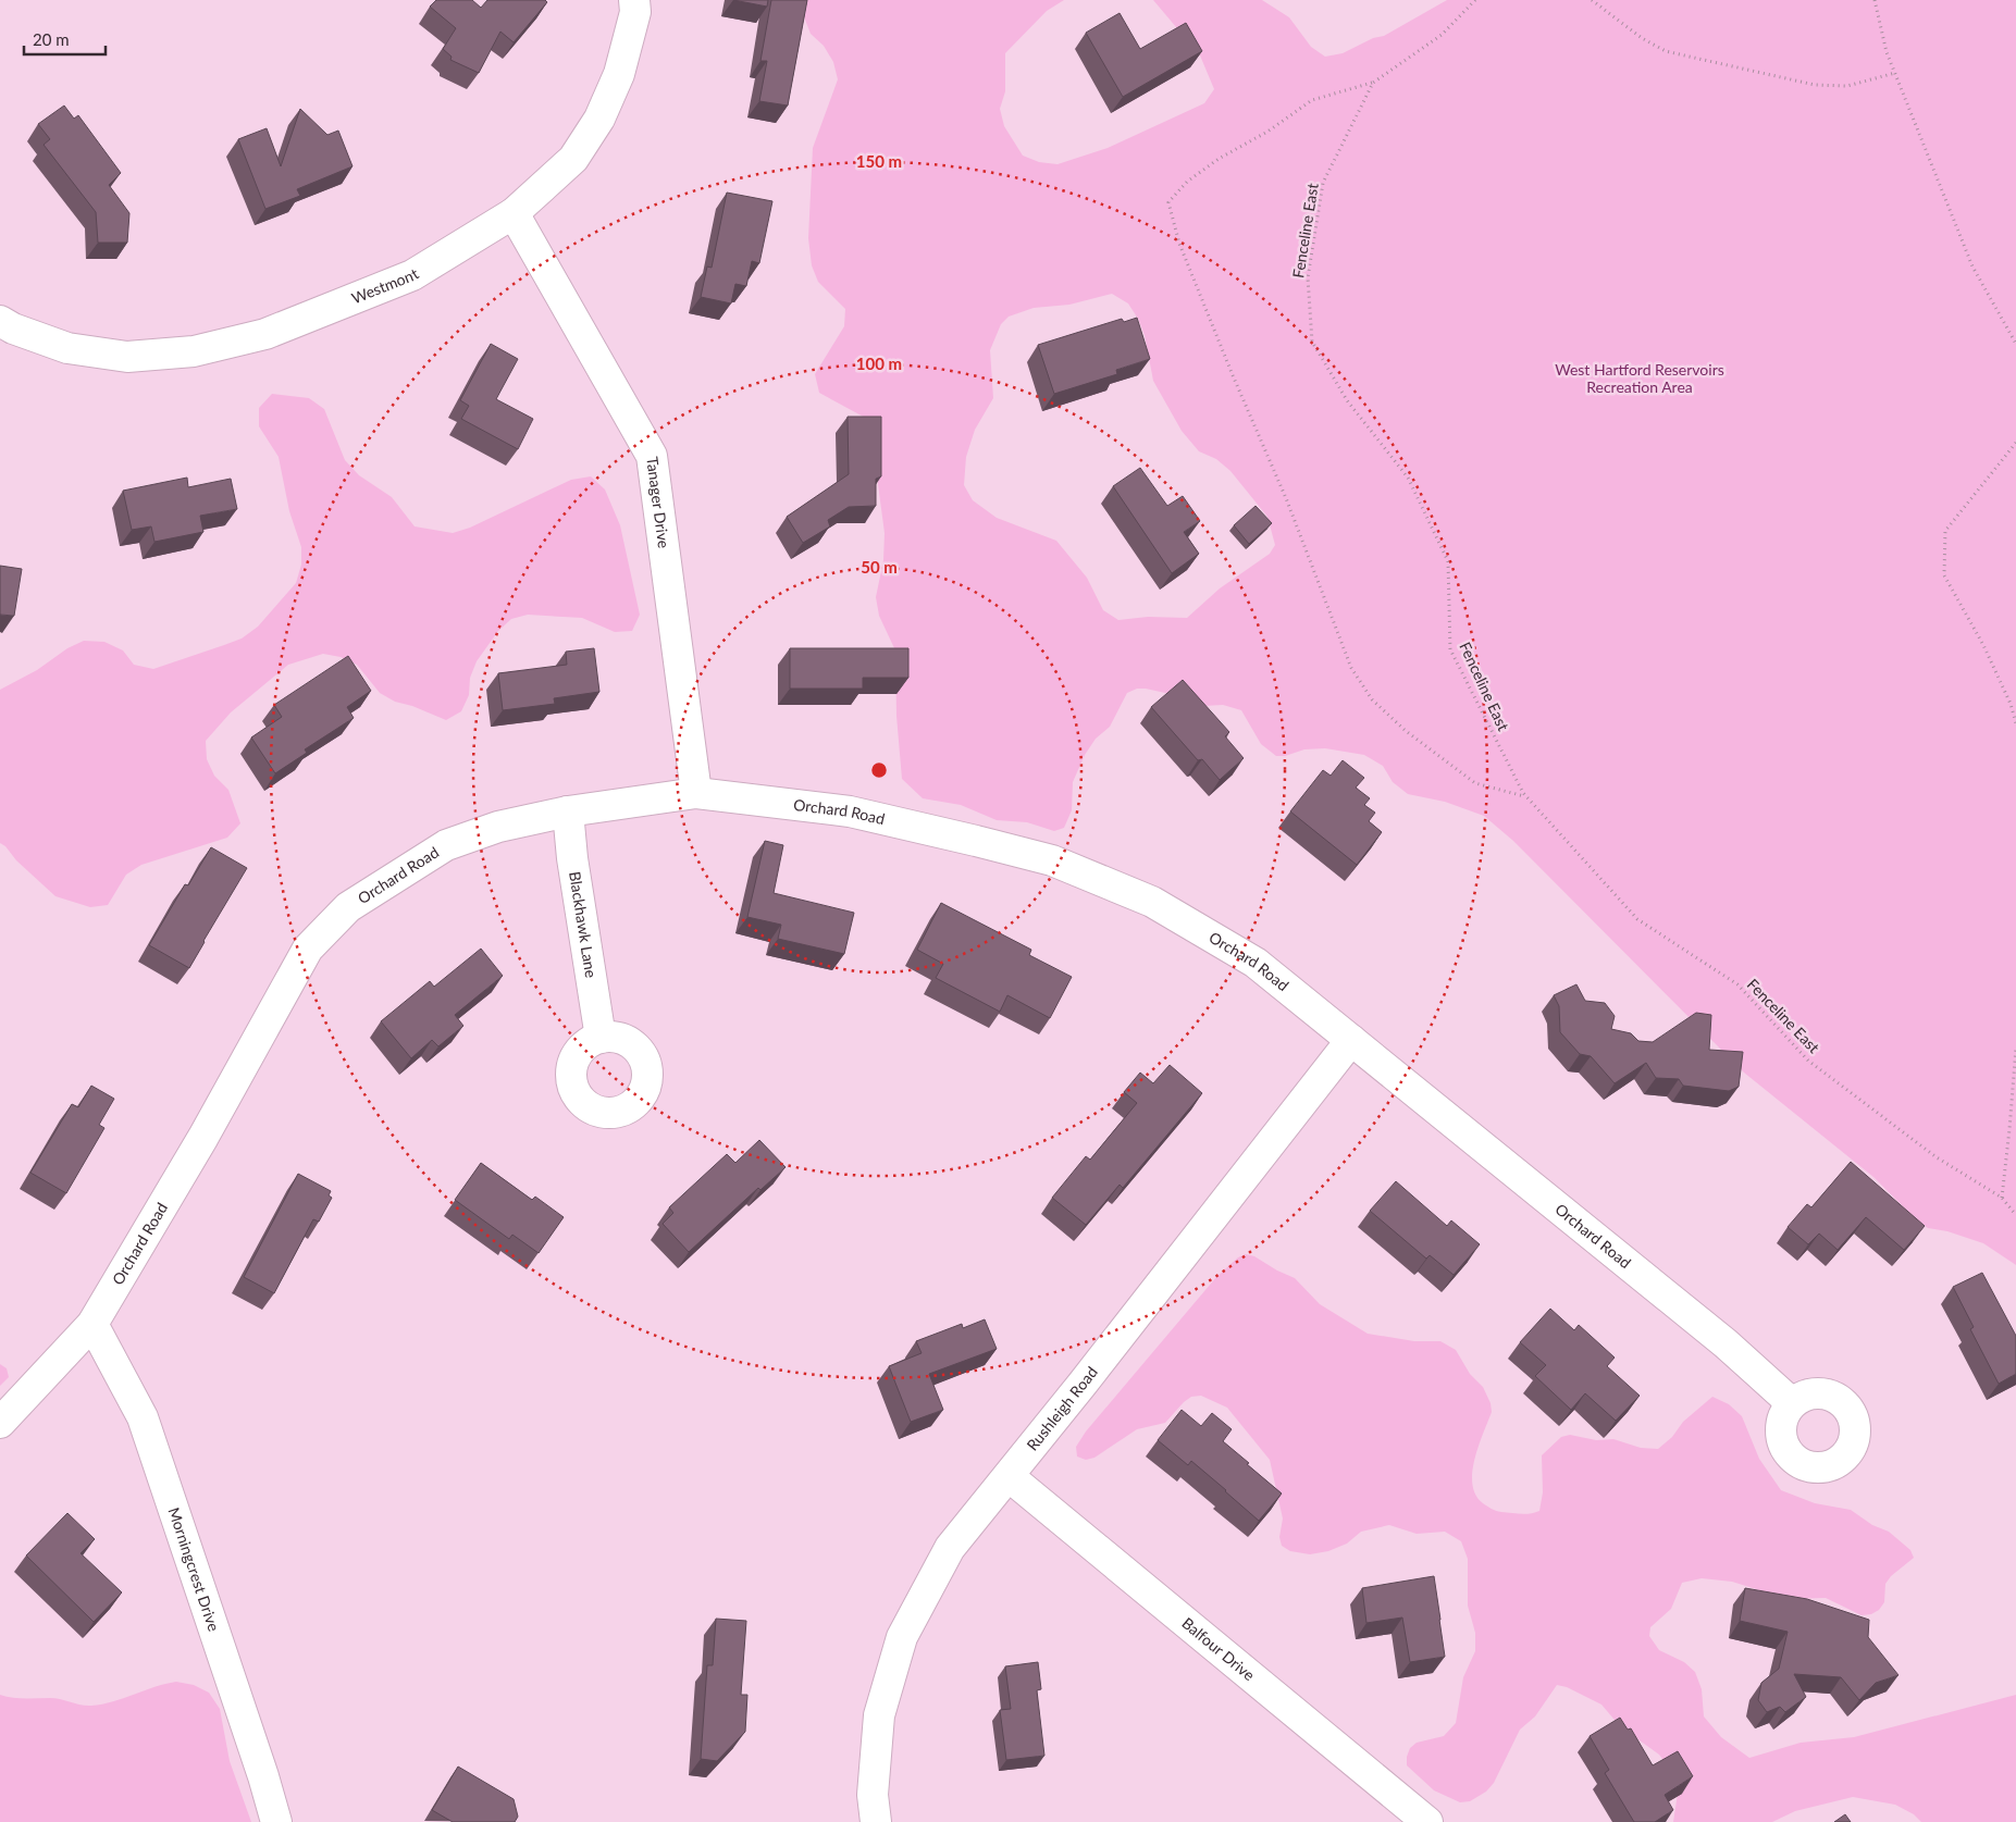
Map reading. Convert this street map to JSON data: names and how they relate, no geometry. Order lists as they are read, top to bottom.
{
  "streets": {
    "street": [
      "Westmont",
      "Tanager Drive",
      "Orchard Road",
      "Blackhawk Lane",
      "Rushleigh Road",
      "Morningcrest Drive",
      "Balfour Drive"
    ],
    "path": ["Fenceline East"]
  },
  "crossings": [
    ["Westmont", "Tanager Drive"],
    ["Tanager Drive", "Orchard Road"],
    ["Orchard Road", "Blackhawk Lane"],
    ["Orchard Road", "Rushleigh Road"],
    ["Orchard Road", "Morningcrest Drive"],
    ["Rushleigh Road", "Balfour Drive"]
  ],
  "parks": ["West Hartford Reservoirs Recreation Area"],
  "scale_bar": "20 m",
  "rings": ["150 m", "100 m", "50 m"]
}
